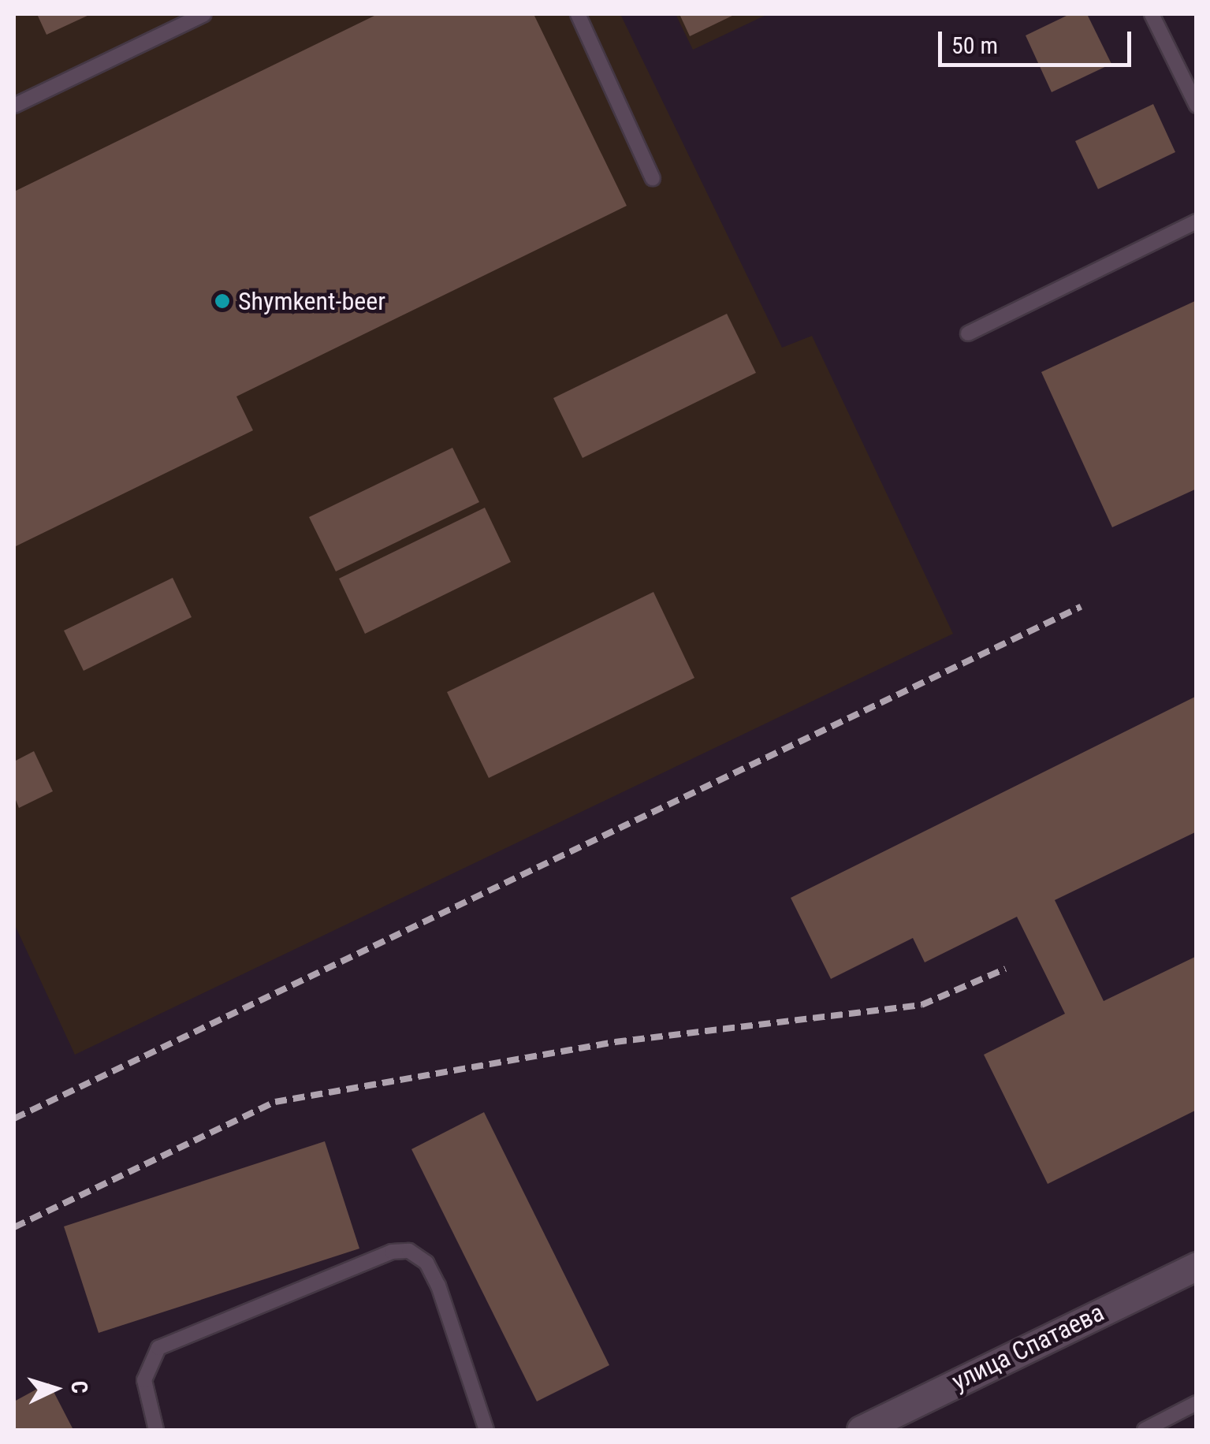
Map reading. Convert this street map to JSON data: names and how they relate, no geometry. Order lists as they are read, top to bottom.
{
  "streets": {
    "street": ["улица Спатаева"]
  },
  "places": ["Shymkent-beer"],
  "scale_bar": "50 m",
  "north": "right"
}
